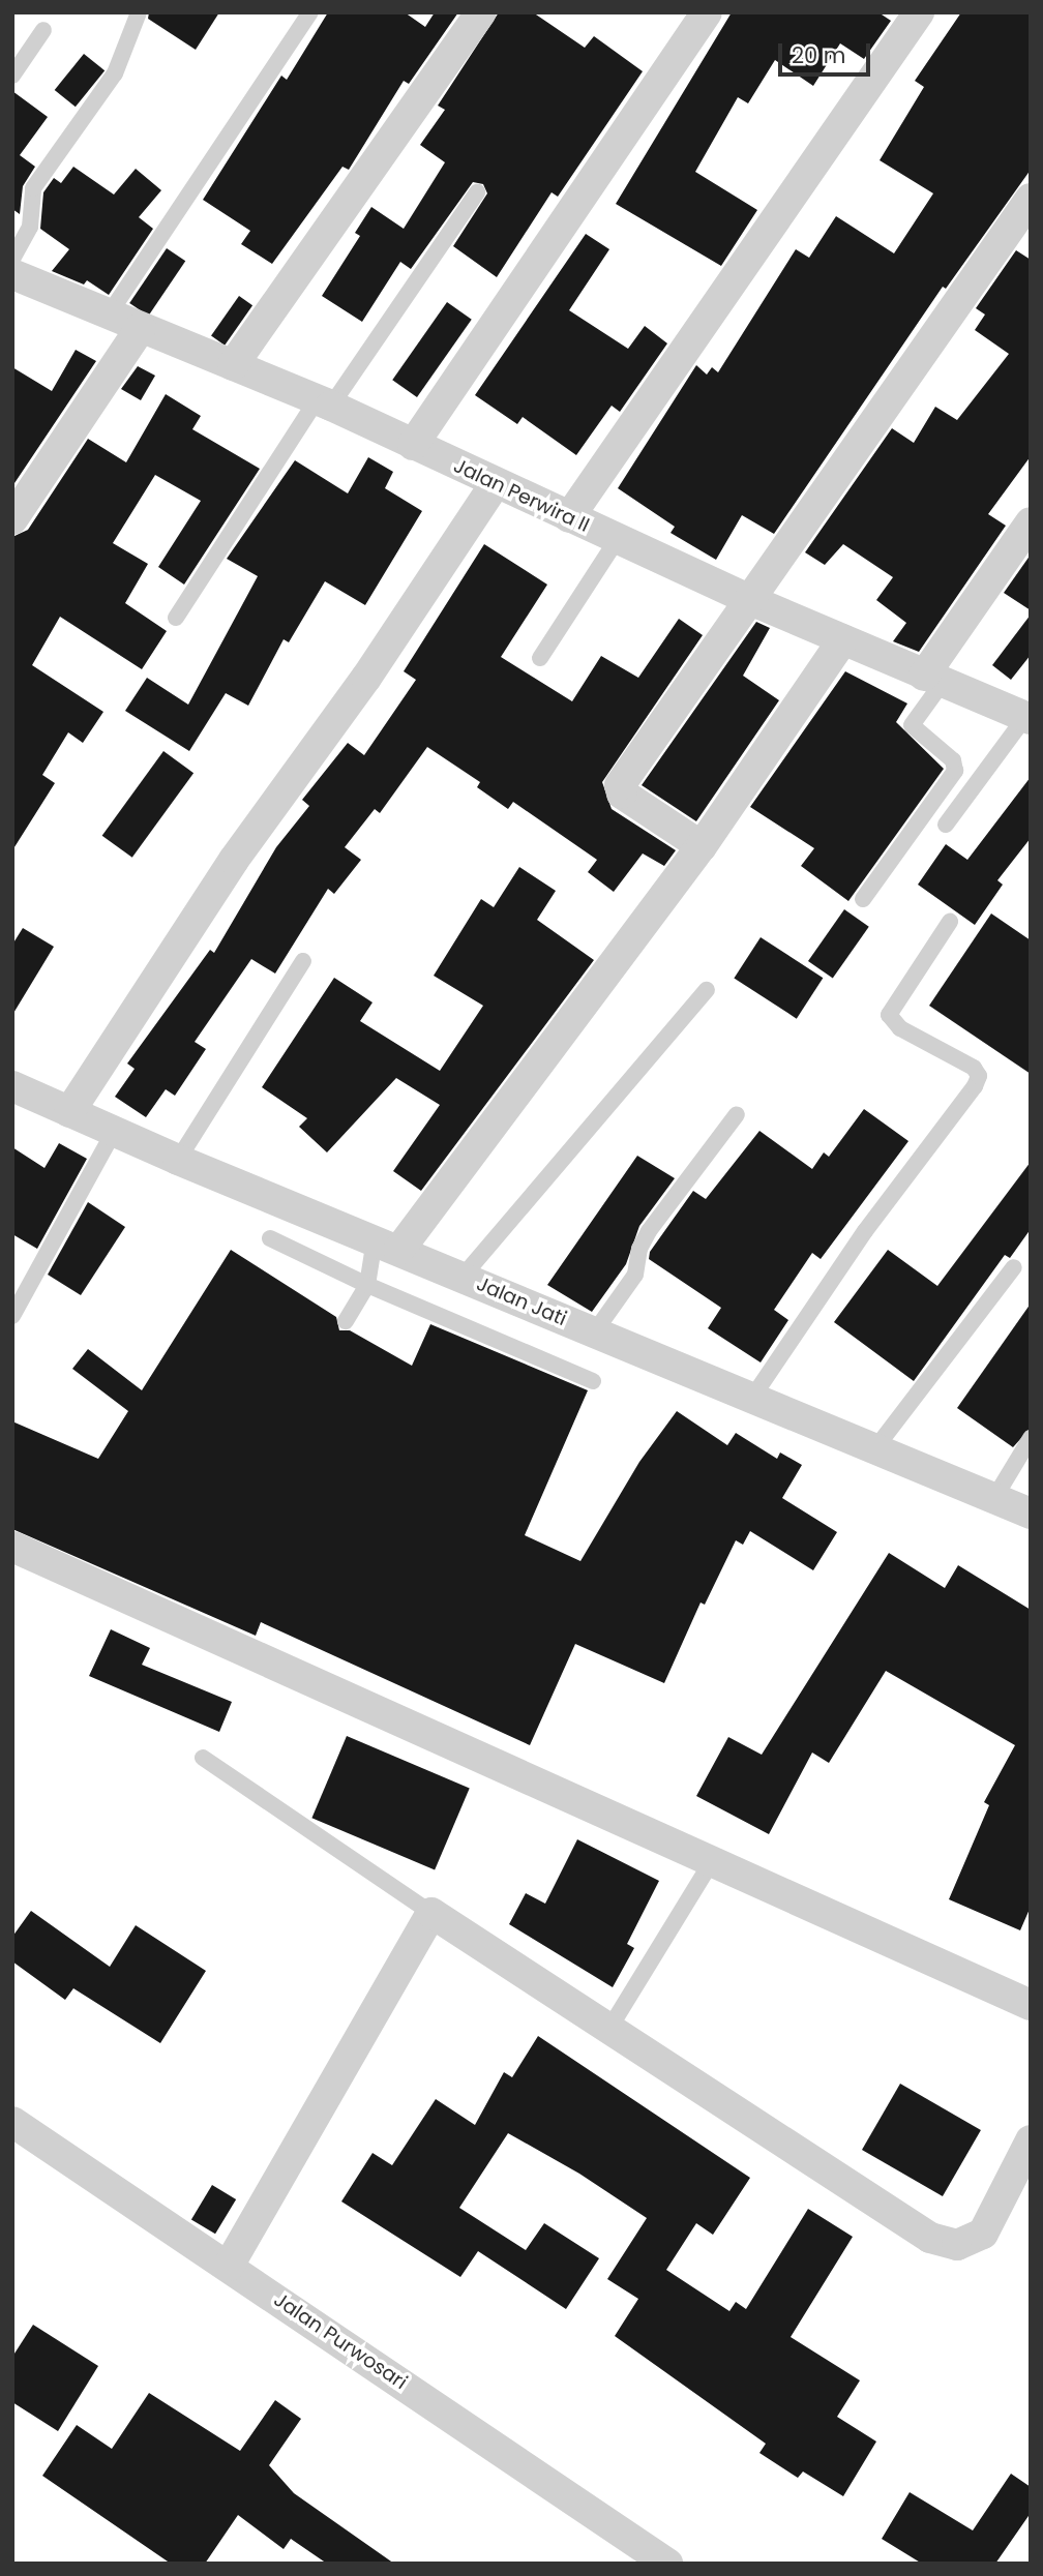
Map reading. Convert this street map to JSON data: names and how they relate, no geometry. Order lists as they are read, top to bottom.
{
  "streets": {
    "street": ["Jalan Perwira II", "Jalan Jati", "Jalan Purwosari"]
  },
  "scale_bar": "20 m"
}
